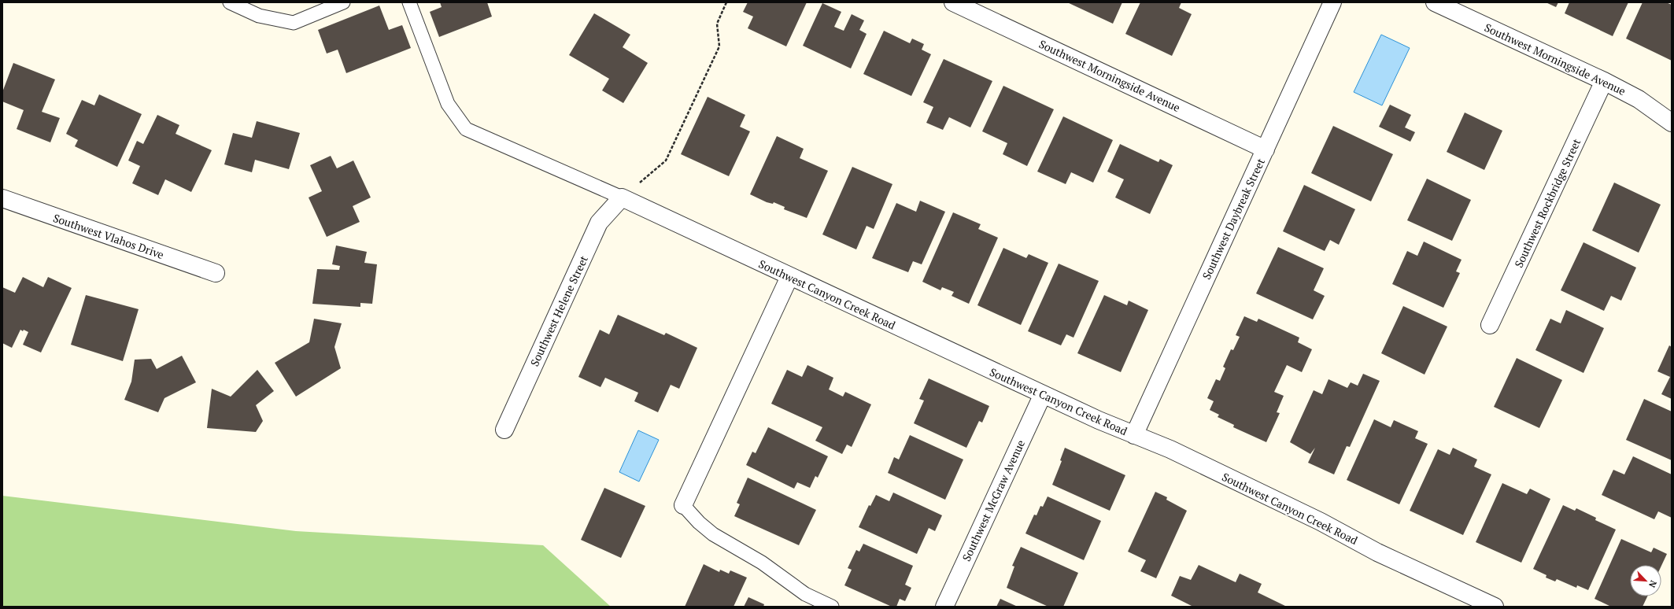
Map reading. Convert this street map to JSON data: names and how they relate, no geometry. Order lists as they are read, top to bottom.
{
  "streets": {
    "street": [
      "Southwest Morningside Avenue",
      "Southwest Rockbridge Street",
      "Southwest Daybreak Street",
      "Southwest Vlahos Drive",
      "Southwest Canyon Creek Road",
      "Southwest Helene Street",
      "Southwest McGraw Avenue"
    ]
  },
  "crossings": [
    ["Southwest Morningside Avenue", "Southwest Rockbridge Street"],
    ["Southwest Morningside Avenue", "Southwest Daybreak Street"],
    ["Southwest Daybreak Street", "Southwest Canyon Creek Road"],
    ["Southwest Canyon Creek Road", "Southwest Helene Street"],
    ["Southwest Canyon Creek Road", "Southwest McGraw Avenue"]
  ],
  "north": "bottom right"
}
